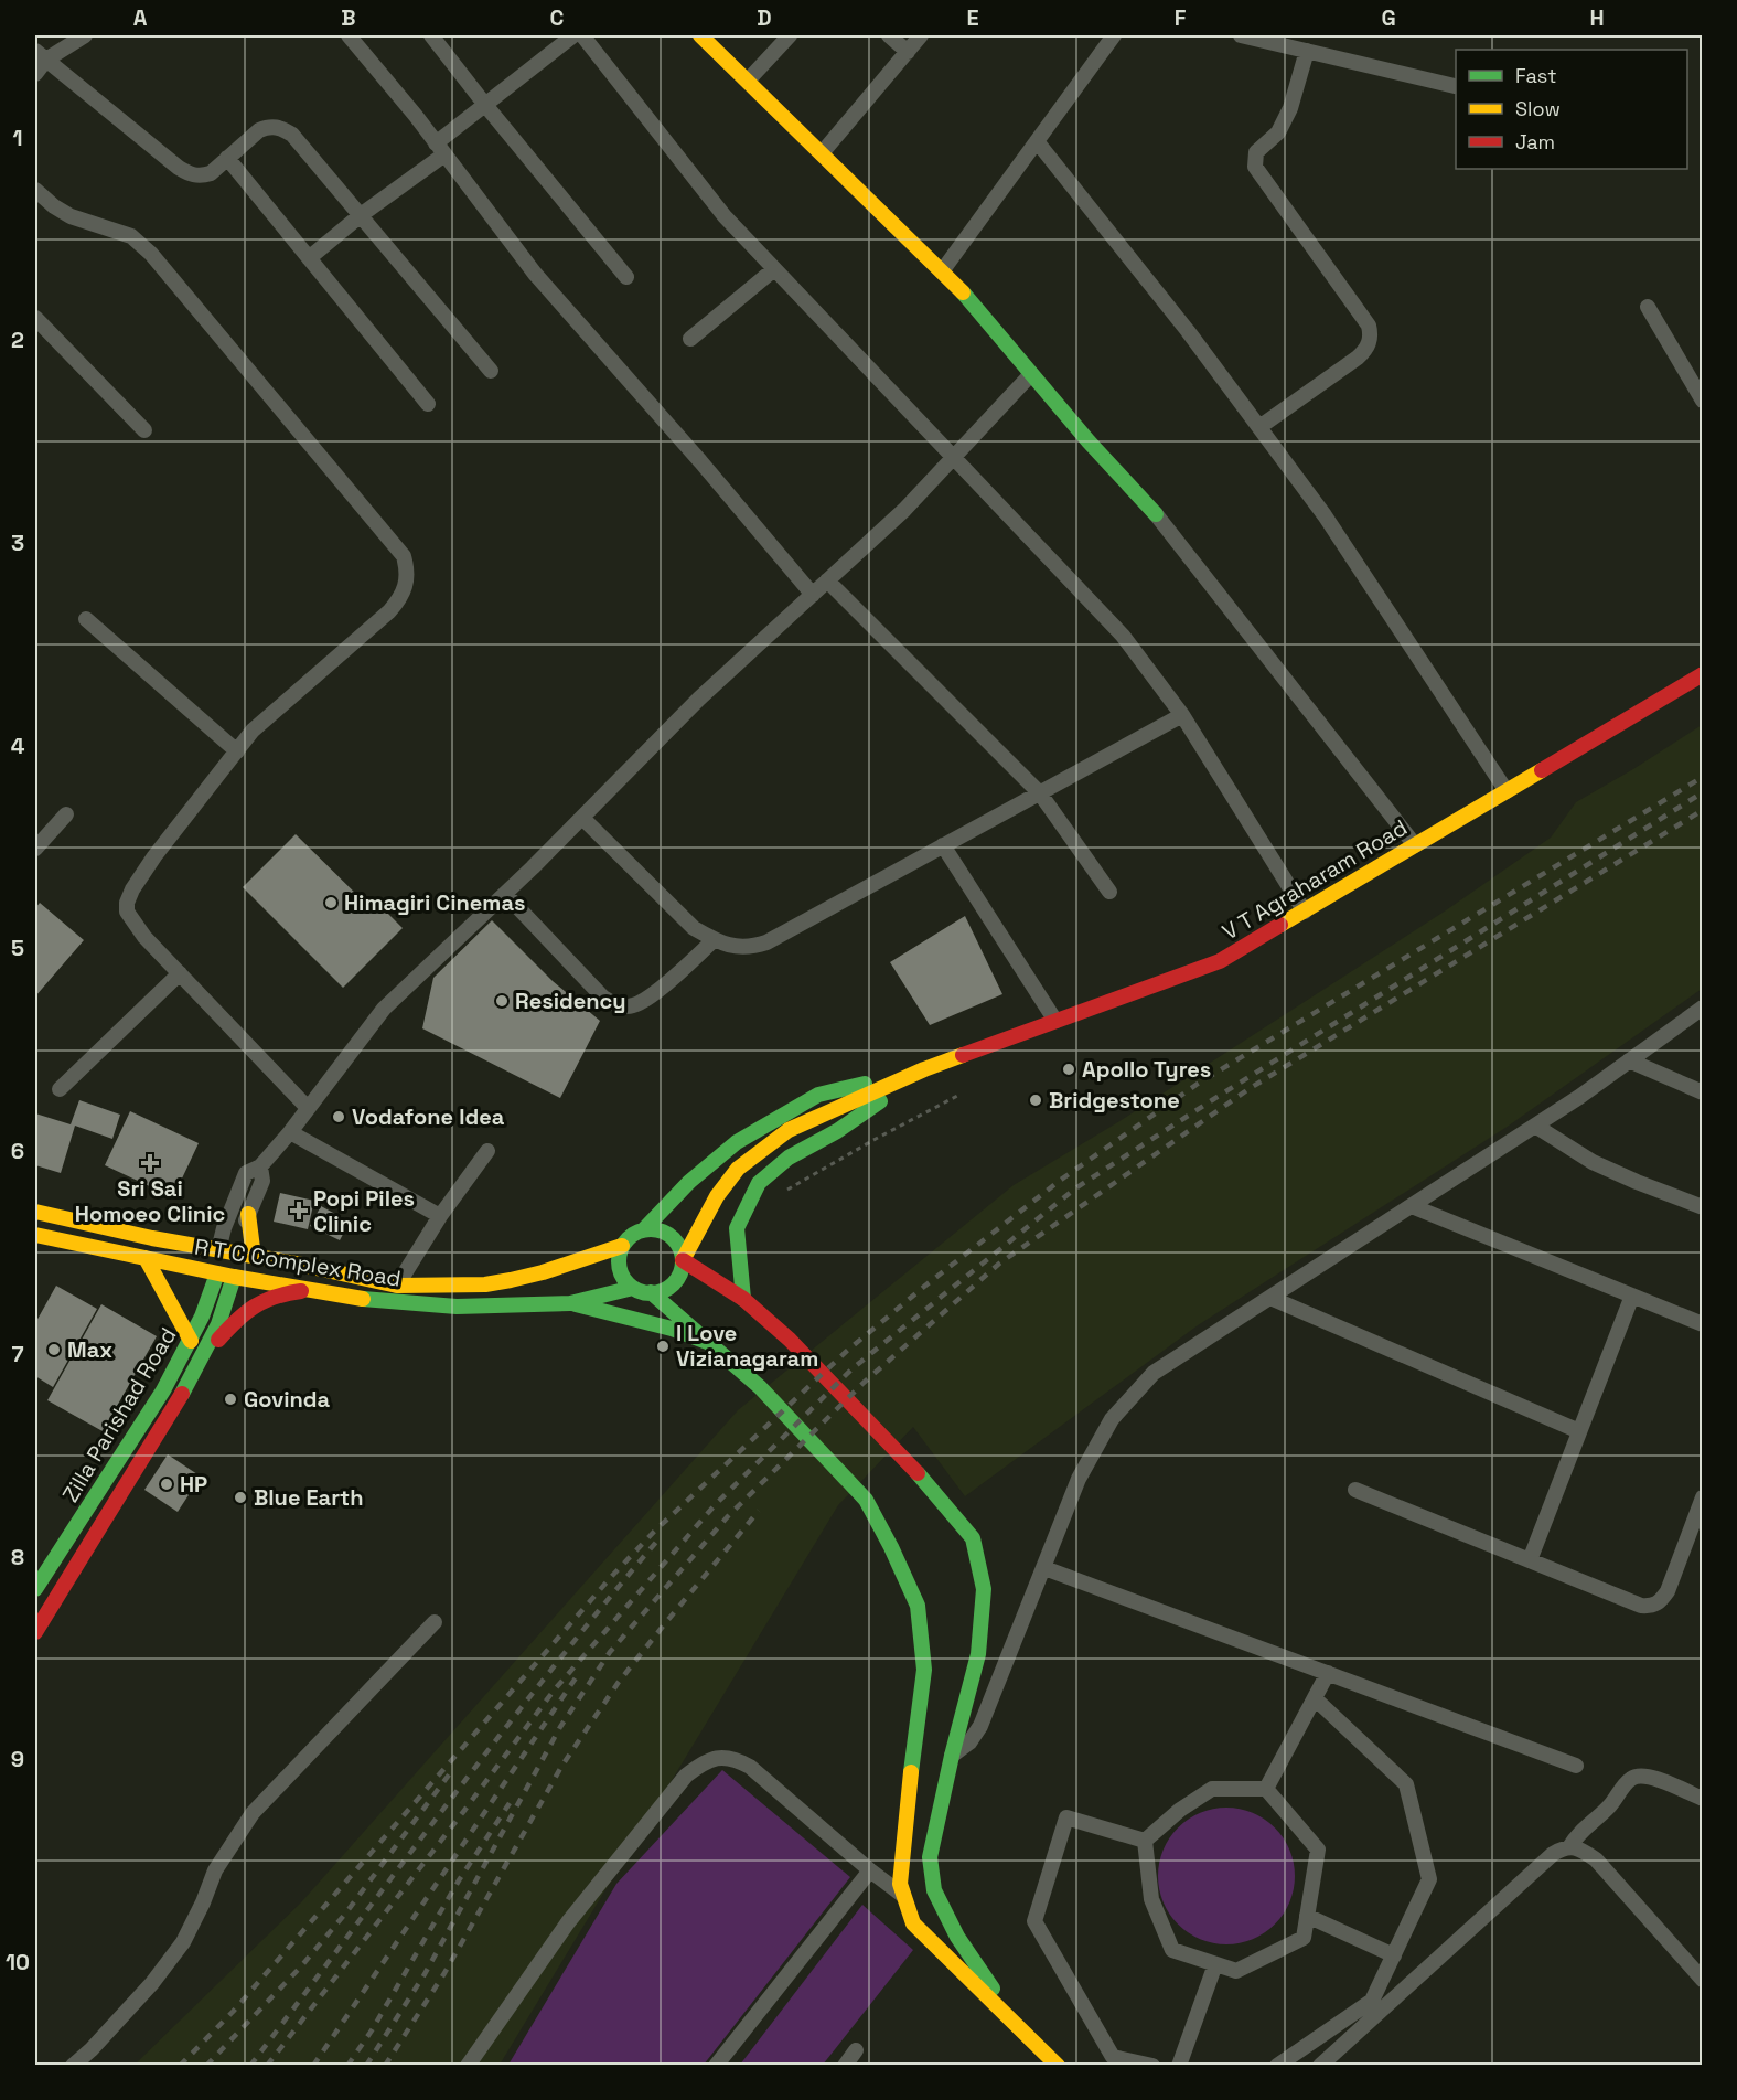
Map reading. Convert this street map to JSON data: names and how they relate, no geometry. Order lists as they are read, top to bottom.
{
  "streets": {
    "main road": ["V T Agraharam Road", "R T C Complex Road", "Zilla Parishad Road"]
  },
  "crossings": [
    ["R T C Complex Road", "Zilla Parishad Road"]
  ],
  "places": {
    "other": [
      "Himagiri Cinemas",
      "Residency",
      "Apollo Tyres",
      "Bridgestone",
      "Vodafone Idea",
      "I Love Vizianagaram",
      "Max",
      "Govinda",
      "HP",
      "Blue Earth"
    ],
    "health": ["Sri Sai Homoeo Clinic", "Popi Piles Clinic"]
  },
  "legend": ["Fast", "Slow", "Jam"],
  "grid": {
    "columns": [
      "A",
      "B",
      "C",
      "D",
      "E",
      "F",
      "G",
      "H"
    ],
    "rows": [
      "1",
      "2",
      "3",
      "4",
      "5",
      "6",
      "7",
      "8",
      "9",
      "10"
    ]
  }
}
